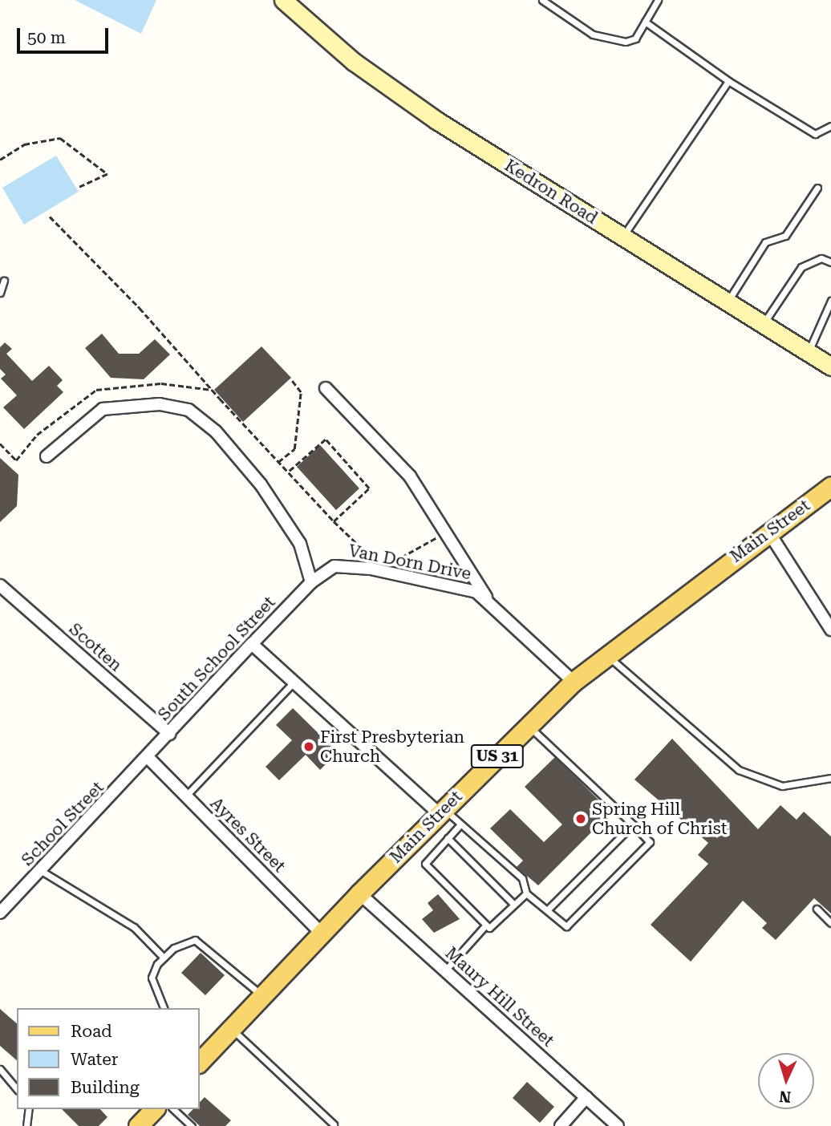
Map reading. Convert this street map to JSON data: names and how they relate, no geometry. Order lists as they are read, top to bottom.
{
  "streets": {
    "main road": ["Kedron Road", "Main Street", "US 31"],
    "street": [
      "Van Dorn Drive",
      "Scotten",
      "South School Street",
      "School Street",
      "Ayres Street",
      "Maury Hill Street"
    ]
  },
  "crossings": [
    ["Main Street", "Van Dorn Drive"],
    ["Main Street", "Ayres Street"],
    ["Main Street", "Maury Hill Street"],
    ["Van Dorn Drive", "South School Street"],
    ["Scotten", "South School Street"],
    ["South School Street", "School Street"],
    ["South School Street", "Ayres Street"],
    ["School Street", "Ayres Street"]
  ],
  "places": ["First Presbyterian Church", "Spring Hill Church of Christ"],
  "legend": ["Road", "Water", "Building"],
  "scale_bar": "50 m",
  "north": "bottom"
}
